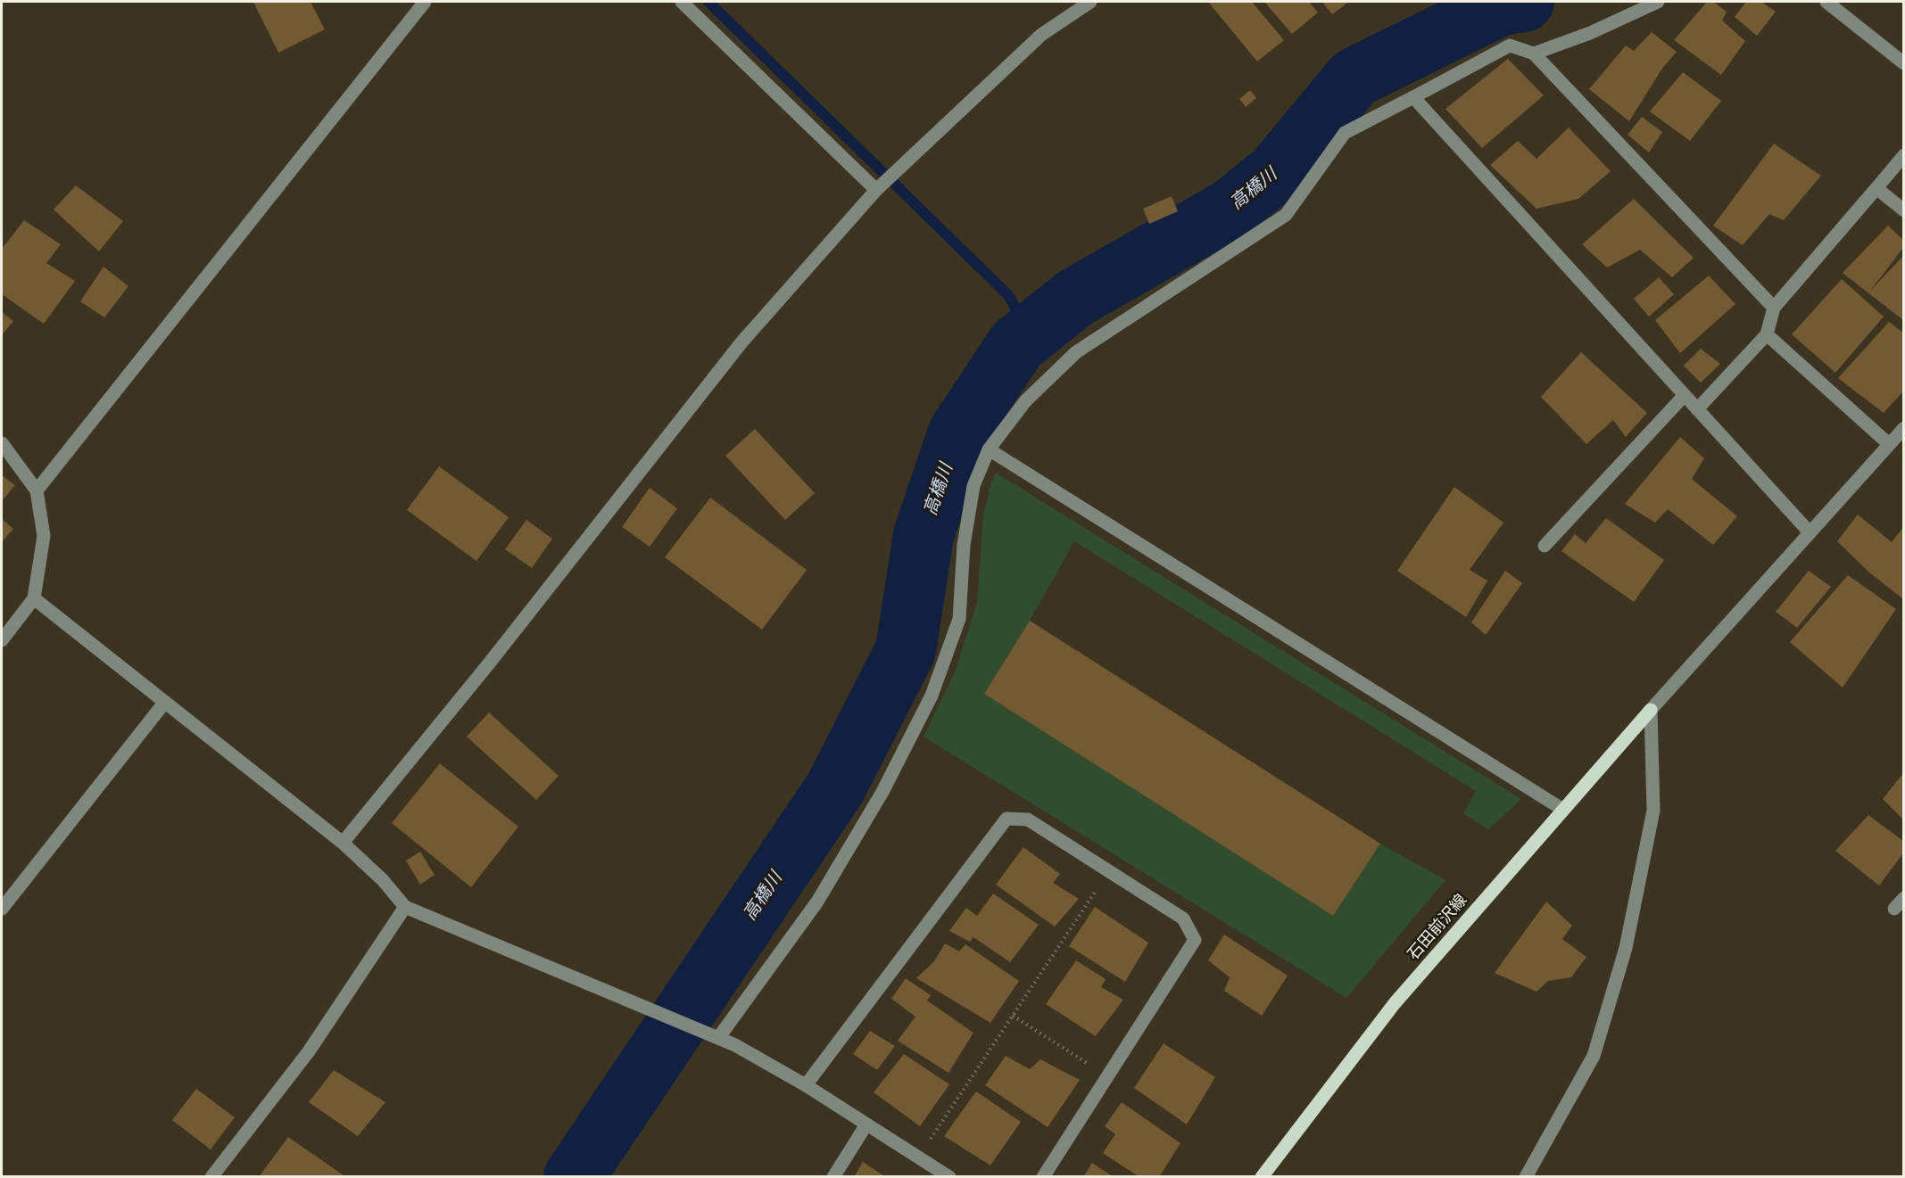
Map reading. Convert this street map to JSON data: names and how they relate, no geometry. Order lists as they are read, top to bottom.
{
  "streets": {
    "main road": ["石田前沢線"]
  },
  "water": ["高橋川"]
}
